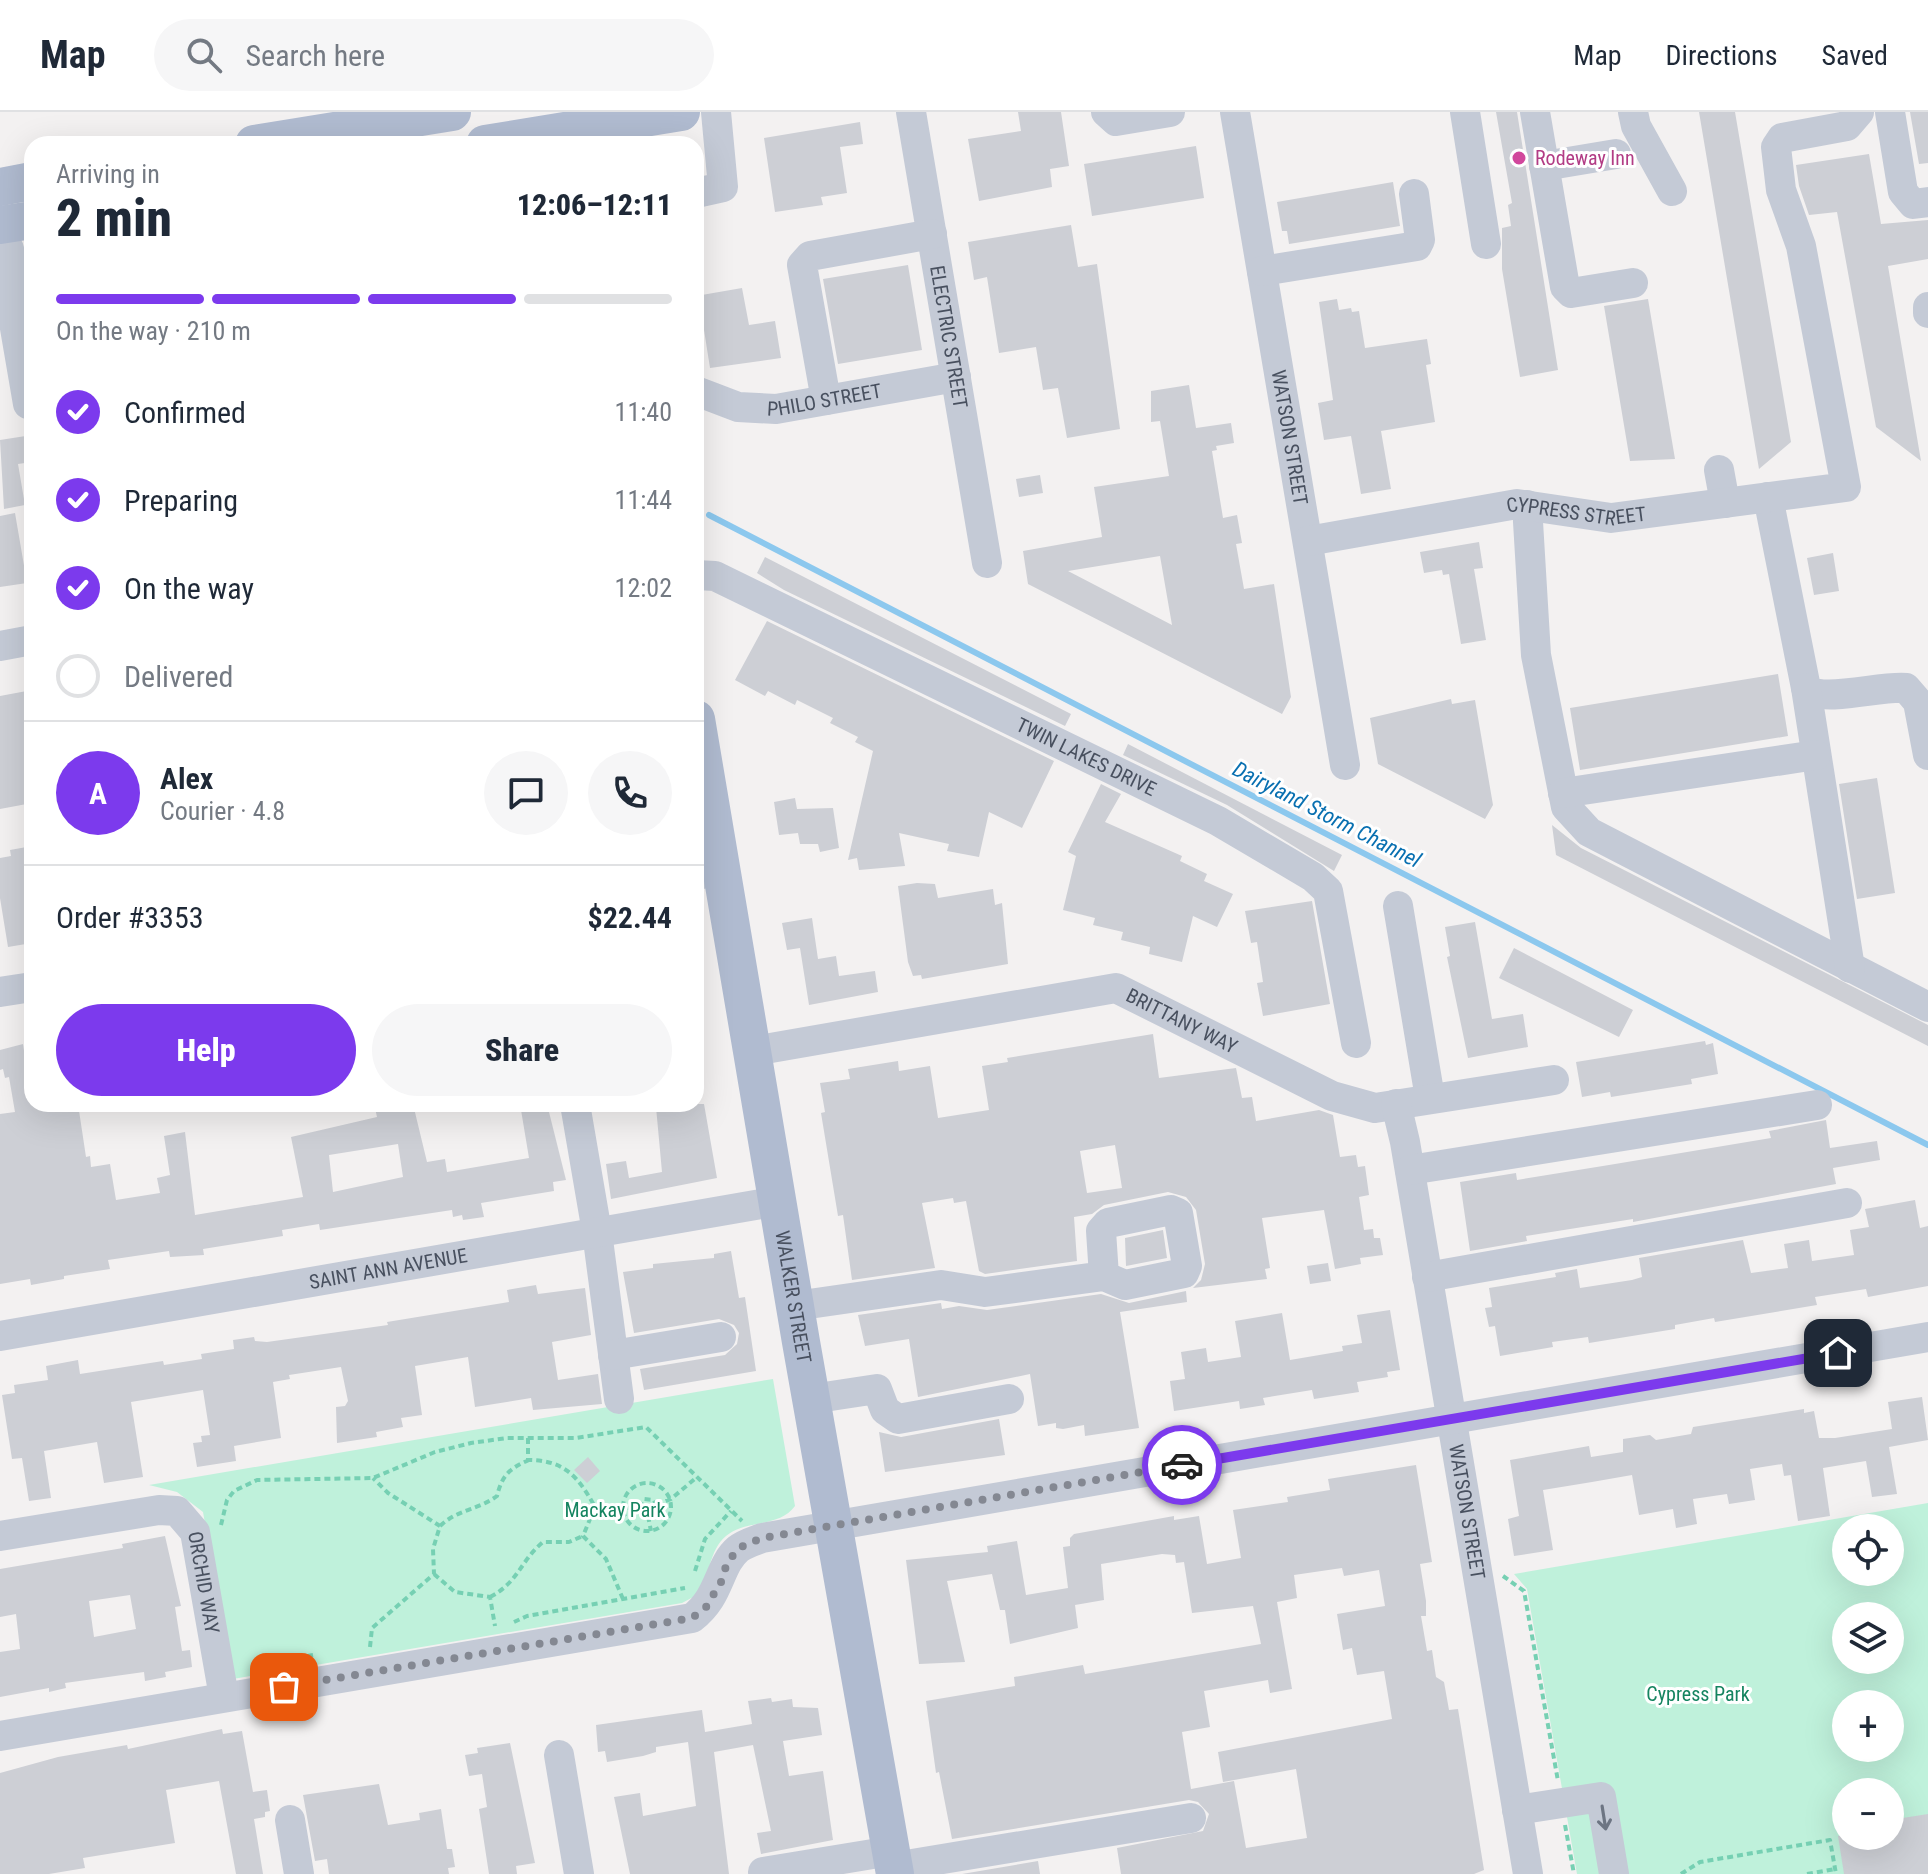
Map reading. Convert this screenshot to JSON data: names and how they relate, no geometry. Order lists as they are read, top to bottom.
{
  "streets": {
    "main road": ["WALKER STREET"],
    "street": [
      "ELECTRIC STREET",
      "PHILO STREET",
      "WATSON STREET",
      "CYPRESS STREET",
      "TWIN LAKES DRIVE",
      "BRITTANY WAY",
      "SAINT ANN AVENUE",
      "ORCHID WAY"
    ]
  },
  "crossings": [
    ["ELECTRIC STREET", "PHILO STREET"],
    ["WATSON STREET", "CYPRESS STREET"],
    ["WATSON STREET", "BRITTANY WAY"],
    ["BRITTANY WAY", "WALKER STREET"],
    ["SAINT ANN AVENUE", "WALKER STREET"]
  ],
  "water": ["Dairyland Storm Channel"],
  "parks": ["Mackay Park", "Cypress Park"],
  "places": ["Rodeway Inn"],
  "page": {
    "header": "Map",
    "search": "Search here",
    "nav": ["Map", "Directions", "Saved"],
    "heading": ["2 min", "Arriving in", "12:06–12:11"],
    "panel": [
      "Alex",
      "Courier · 4.8",
      "Order #3353",
      "$22.44"
    ],
    "bar": "On the way · 210 m",
    "list": [
      ["Confirmed", "11:40"],
      ["Preparing", "11:44"],
      ["On the way", "12:02"],
      "Delivered"
    ],
    "round": "A",
    "buttons": ["Help", "Share"],
    "map_buttons": ["+", "−"]
  }
}
